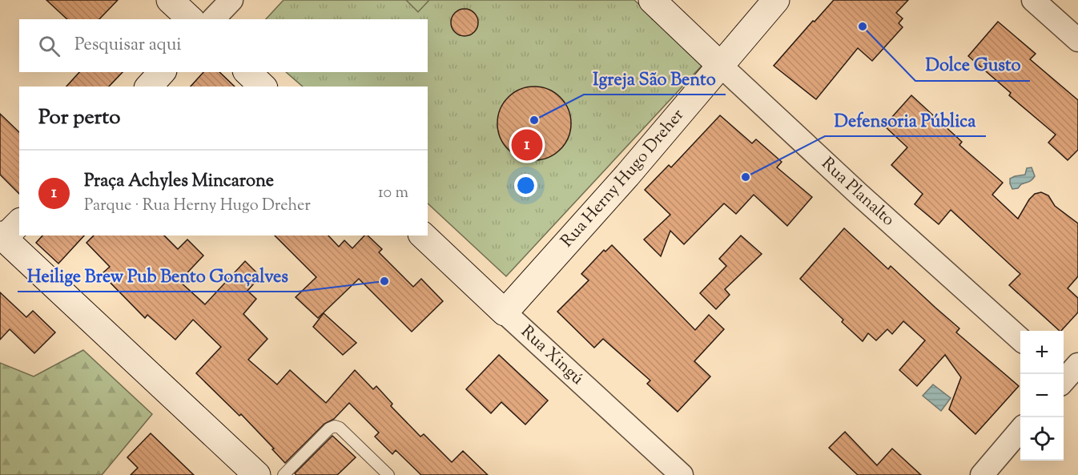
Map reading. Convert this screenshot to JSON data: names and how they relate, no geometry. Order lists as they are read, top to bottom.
{
  "streets": {
    "main road": ["Rua Herny Hugo Dreher", "Rua Planalto", "Rua Xingú"]
  },
  "crossings": [
    ["Rua Herny Hugo Dreher", "Rua Planalto"],
    ["Rua Herny Hugo Dreher", "Rua Xingú"]
  ],
  "places": [
    "Dolce Gusto",
    "Igreja São Bento",
    "Defensoria Pública",
    "Heilige Brew Pub Bento Gonçalves"
  ],
  "page": {
    "search": "Pesquisar aqui",
    "heading": "Por perto",
    "pins": "1",
    "list": [
      {
        "mark": "1",
        "name": "Praça Achyles Mincarone",
        "note": "Parque · Rua Herny Hugo Dreher",
        "value": "10 m"
      }
    ],
    "map_buttons": ["+", "−"]
  }
}
